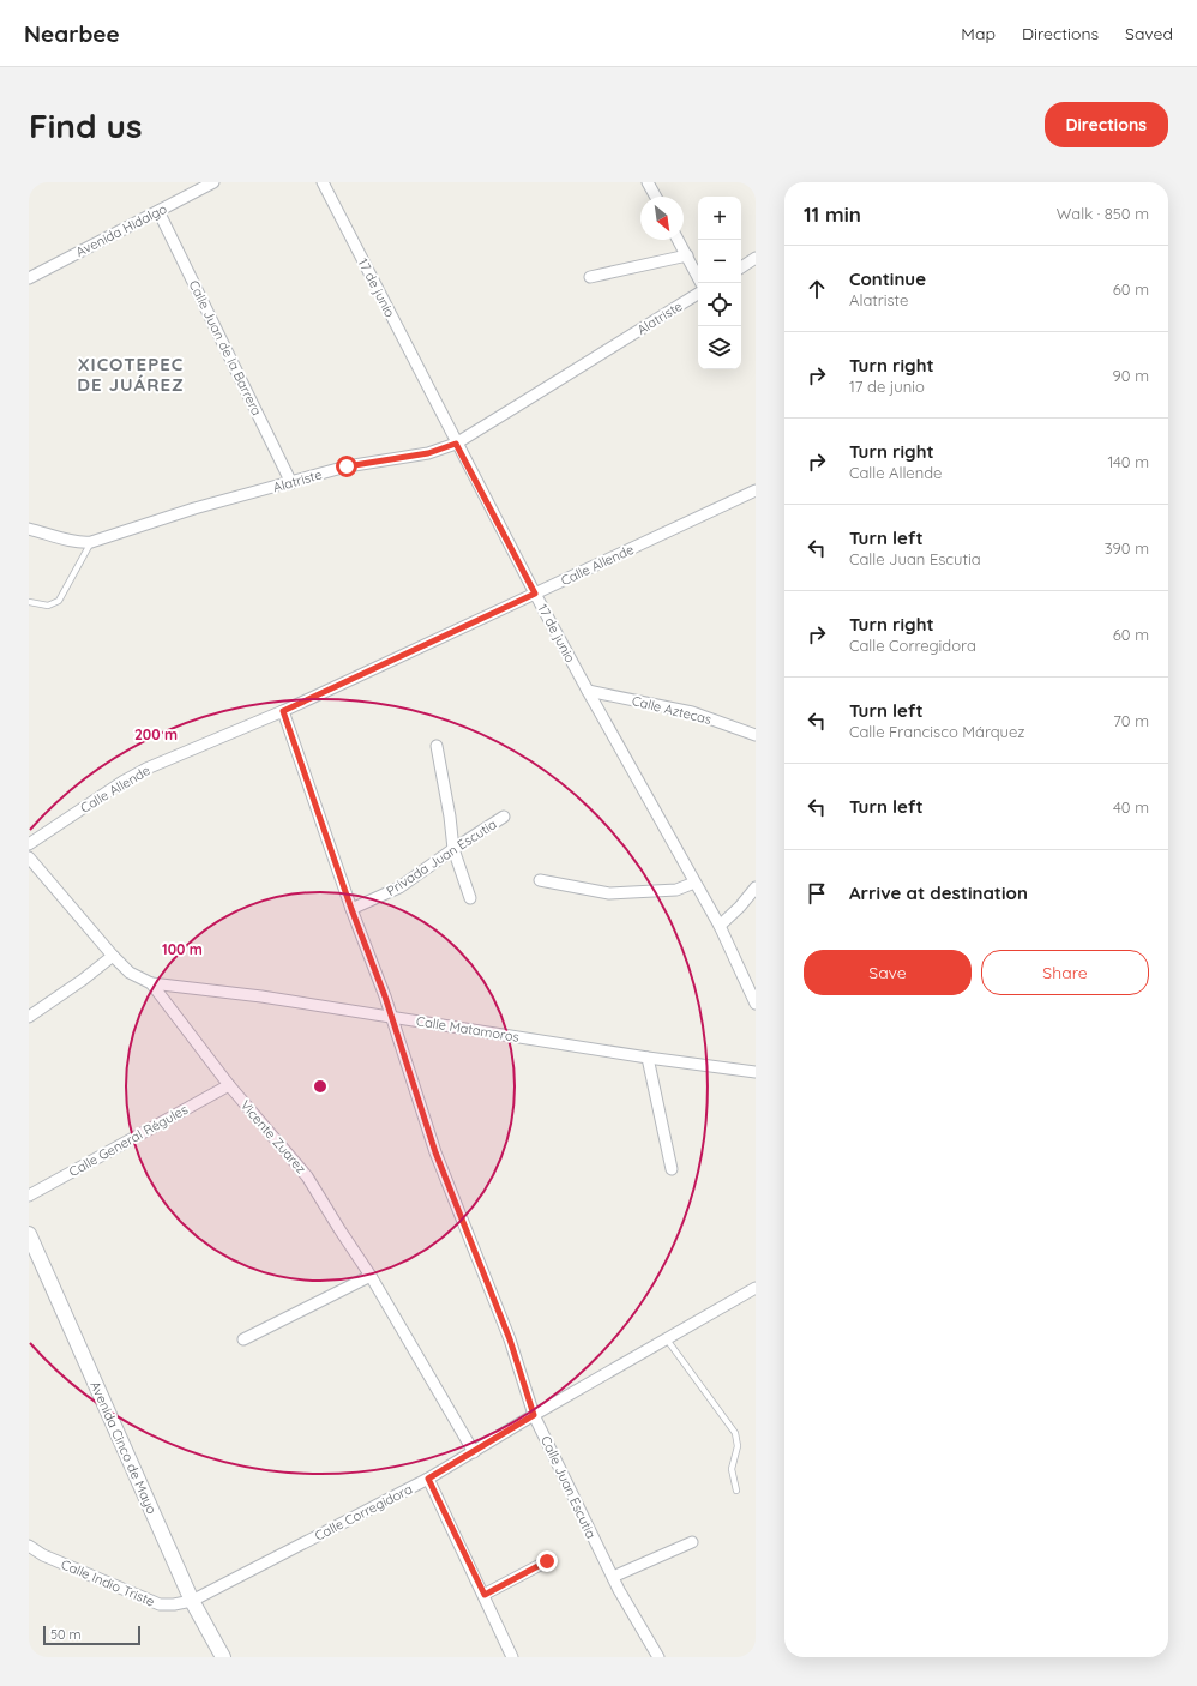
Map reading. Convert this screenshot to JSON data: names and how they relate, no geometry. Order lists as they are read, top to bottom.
{
  "streets": {
    "street": [
      "Avenida Hidalgo",
      "17 de junio",
      "Alatriste",
      "Calle Juan de la Barrera",
      "Calle Allende",
      "Calle Aztecas",
      "Privada Juan Escutia",
      "Calle Matamoros",
      "Vicente Zuarez",
      "Calle General Régules",
      "Avenida Cinco de Mayo",
      "Calle Juan Escutia",
      "Calle Corregidora",
      "Calle Indio Triste"
    ]
  },
  "crossings": [
    ["Avenida Hidalgo", "Calle Juan de la Barrera"],
    ["17 de junio", "Alatriste"],
    ["17 de junio", "Calle Allende"],
    ["17 de junio", "Calle Aztecas"],
    ["Alatriste", "Calle Juan de la Barrera"],
    ["Calle Allende", "Calle Juan Escutia"],
    ["Privada Juan Escutia", "Calle Juan Escutia"],
    ["Calle Matamoros", "Vicente Zuarez"],
    ["Calle Matamoros", "Calle Juan Escutia"],
    ["Vicente Zuarez", "Calle General Régules"],
    ["Vicente Zuarez", "Calle Corregidora"],
    ["Avenida Cinco de Mayo", "Calle Corregidora"],
    ["Avenida Cinco de Mayo", "Calle Indio Triste"],
    ["Calle Juan Escutia", "Calle Corregidora"],
    ["Calle Corregidora", "Calle Indio Triste"]
  ],
  "districts": ["XICOTEPEC DE JUÁREZ"],
  "scale_bar": "50 m",
  "north": "bottom right",
  "page": {
    "header": "Nearbee",
    "nav": ["Map", "Directions", "Saved"],
    "buttons": [
      "Directions",
      ["Save", "Share"]
    ],
    "title": "Find us",
    "heading": ["11 min", "Walk · 850 m"],
    "map_buttons": ["+", "−"],
    "list": [
      ["Continue", "Alatriste", "60 m"],
      ["Turn right", "17 de junio", "90 m"],
      ["Turn right", "Calle Allende", "140 m"],
      ["Turn left", "Calle Juan Escutia", "390 m"],
      ["Turn right", "Calle Corregidora", "60 m"],
      ["Turn left", "Calle Francisco Márquez", "70 m"],
      ["Turn left", "40 m"],
      "Arrive at destination"
    ],
    "scale": "50 m"
  },
  "rings": ["200 m", "100 m"]
}
